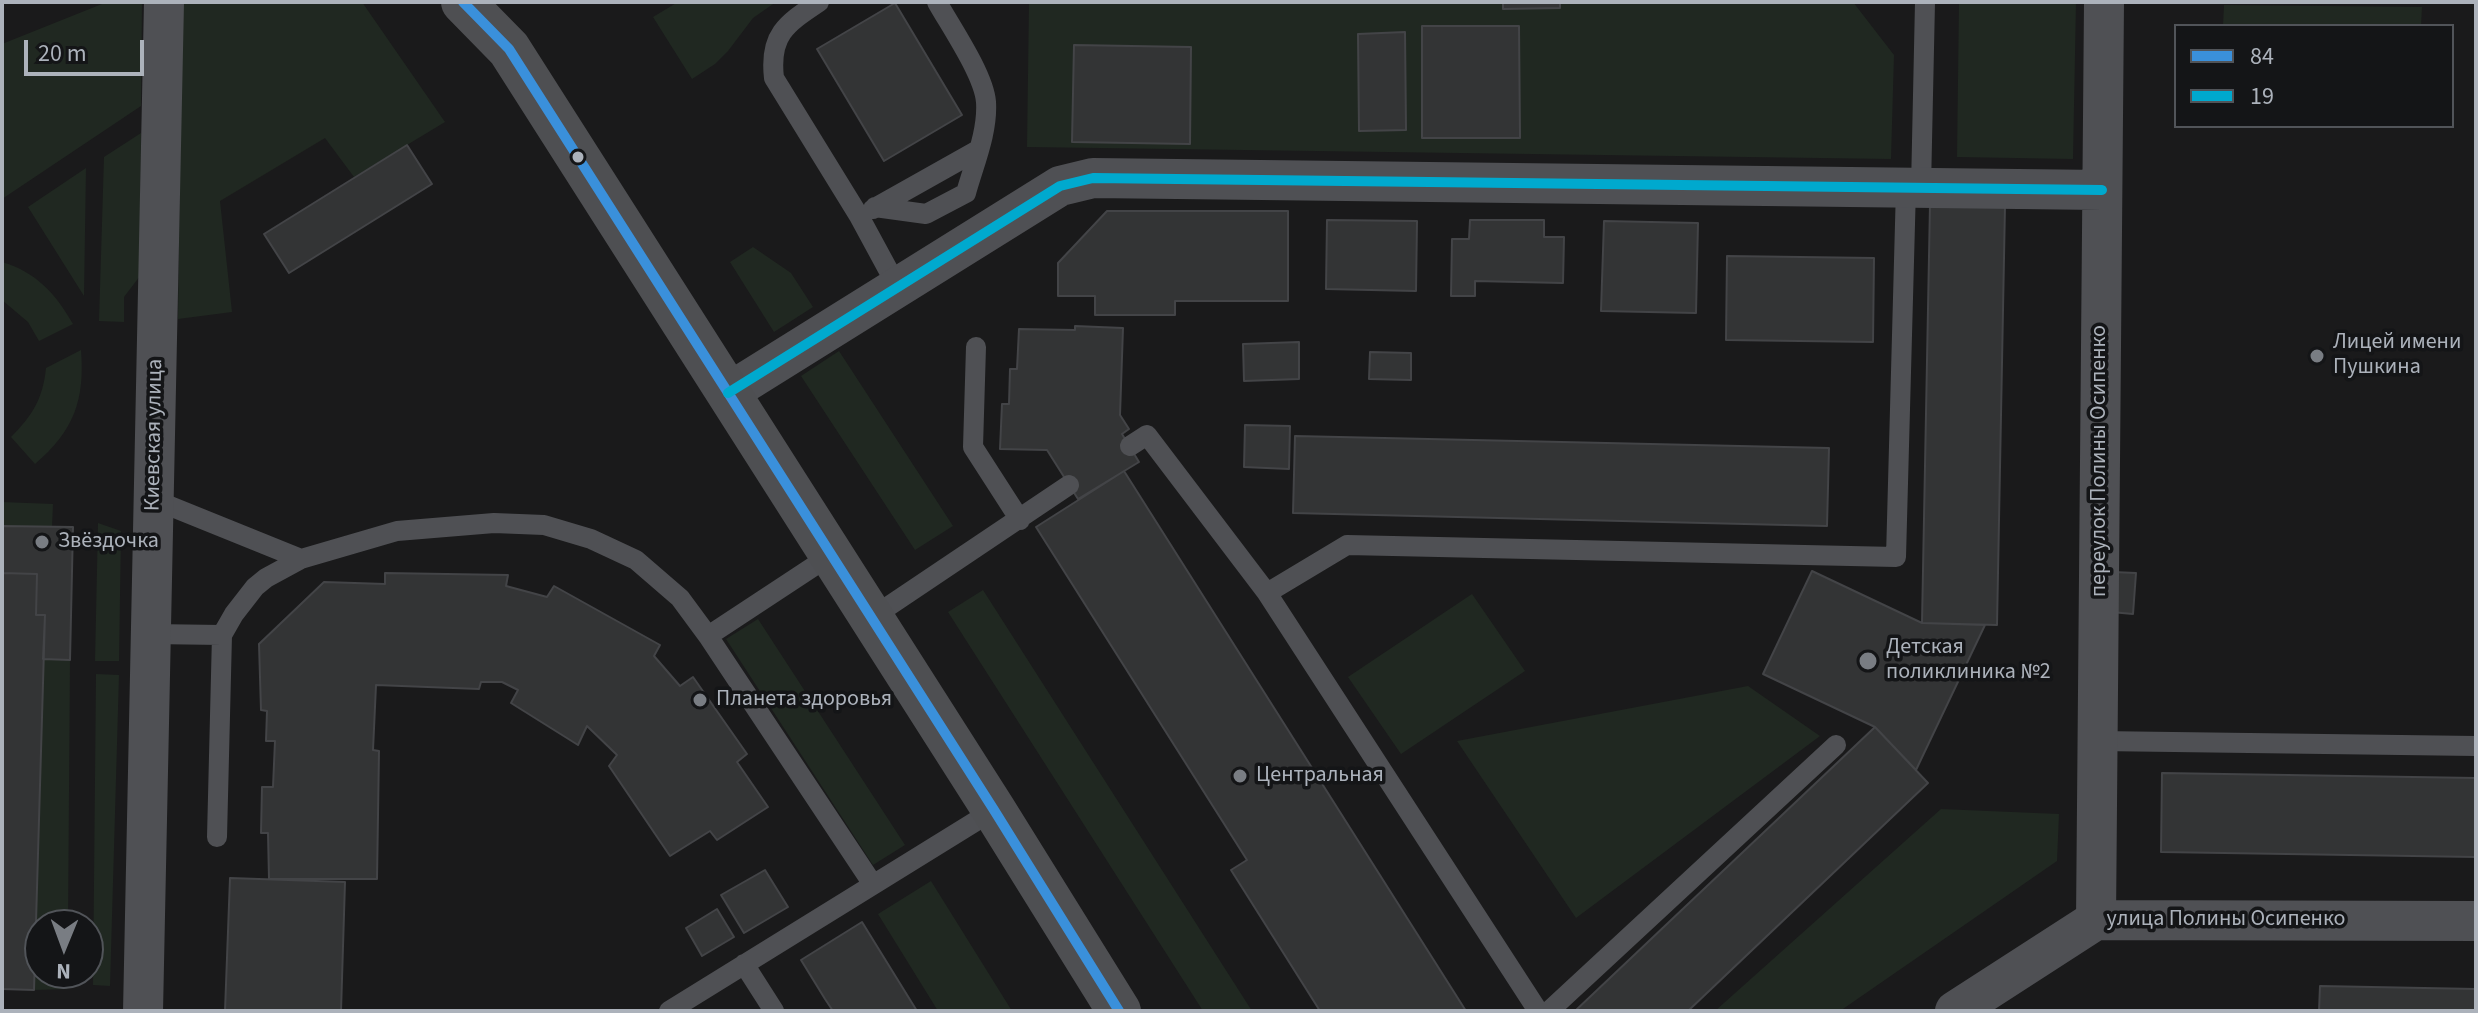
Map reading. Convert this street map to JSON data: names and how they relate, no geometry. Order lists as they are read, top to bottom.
{
  "streets": {
    "street": ["Киевская улица", "переулок Полины Осипенко", "улица Полины Осипенко"]
  },
  "crossings": [
    ["переулок Полины Осипенко", "улица Полины Осипенко"]
  ],
  "places": [
    "Лицей имени Пушкина",
    "Звёздочка",
    "Детская поликлиника №2",
    "Планета здоровья",
    "Центральная"
  ],
  "lines": ["transit line 84", "transit line 19"],
  "legend": ["84", "19"],
  "scale_bar": "20 m",
  "north": "bottom"
}
